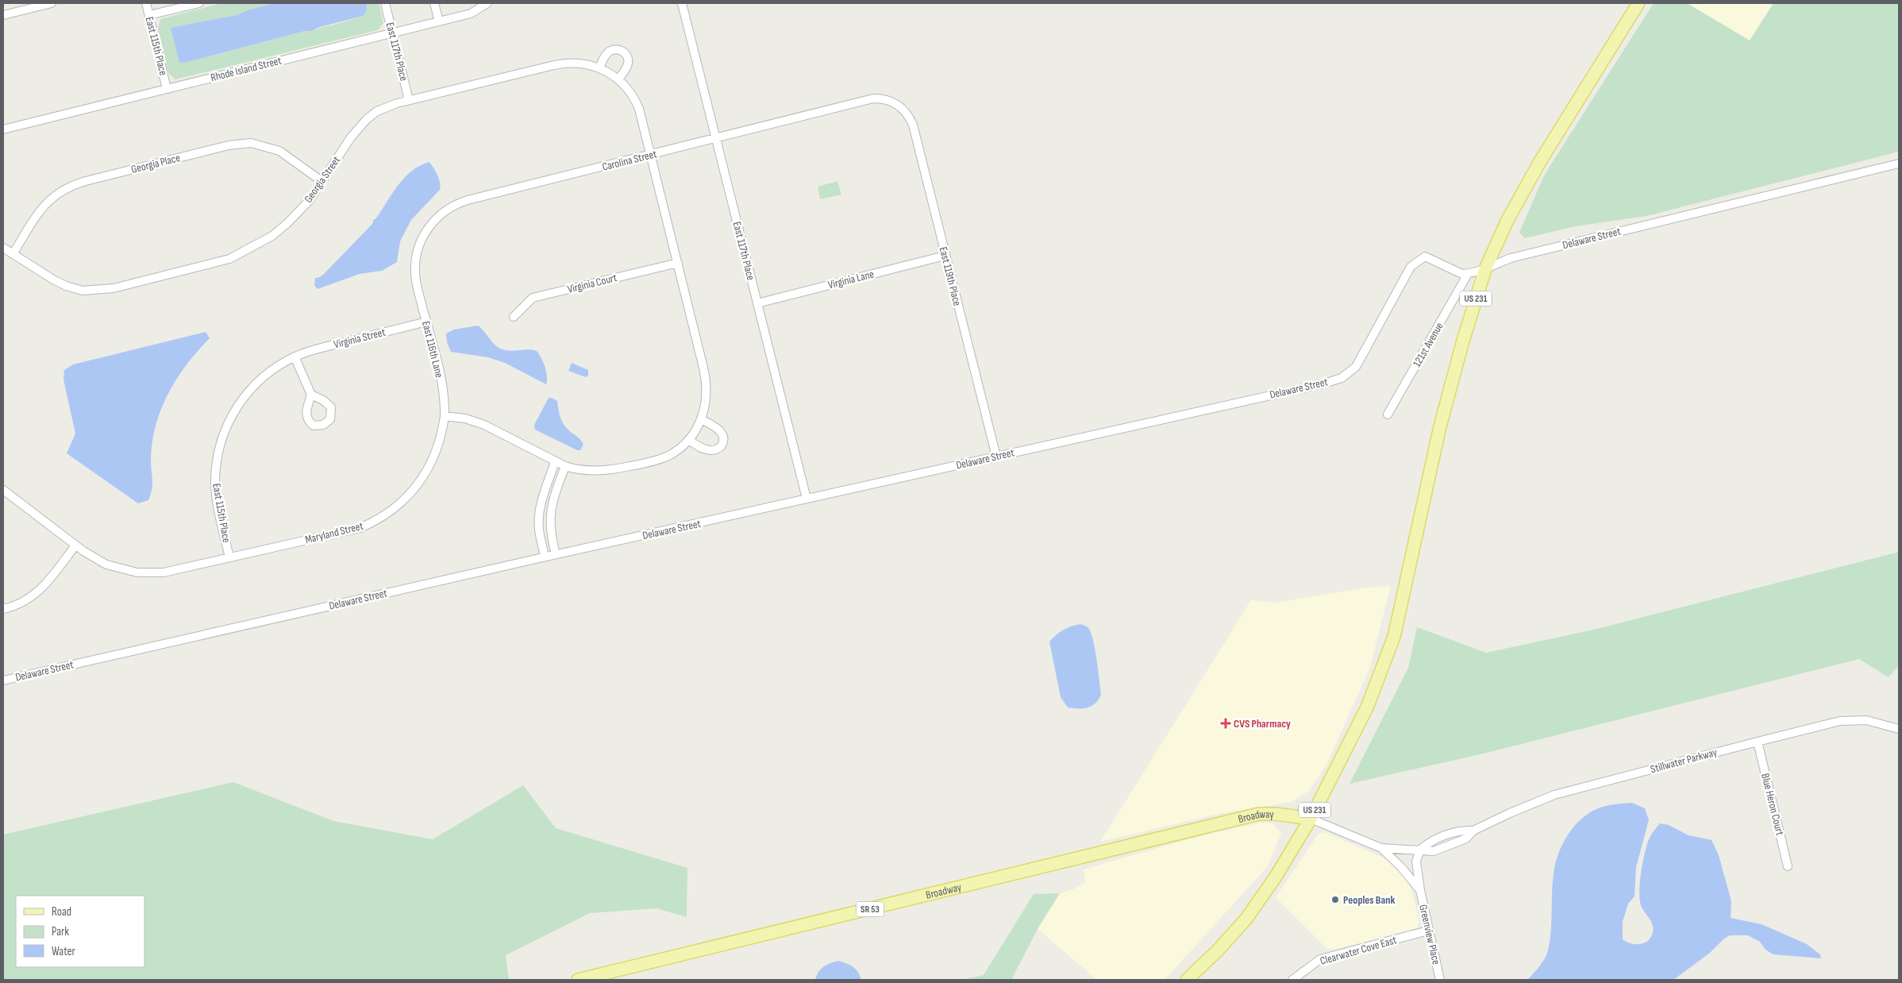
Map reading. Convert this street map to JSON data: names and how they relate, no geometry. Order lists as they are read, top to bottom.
{
  "streets": {
    "main road": ["US 231", "Broadway", "SR 53"],
    "street": [
      "East 115th Place",
      "East 117th Place",
      "Rhode Island Street",
      "Carolina Street",
      "Georgia Place",
      "Georgia Street",
      "Delaware Street",
      "East 119th Place",
      "Virginia Lane",
      "Virginia Court",
      "Virginia Street",
      "121st Avenue",
      "East 116th Lane",
      "Maryland Street",
      "Stillwater Parkway",
      "Blue Heron Court",
      "Greenview Place",
      "Clearwater Cove East"
    ]
  },
  "crossings": [
    ["East 115th Place", "Rhode Island Street"],
    ["East 115th Place", "Virginia Street"],
    ["East 115th Place", "Maryland Street"],
    ["East 117th Place", "Rhode Island Street"],
    ["East 117th Place", "Carolina Street"],
    ["East 117th Place", "Georgia Street"],
    ["East 117th Place", "Delaware Street"],
    ["East 117th Place", "Virginia Lane"],
    ["Carolina Street", "Georgia Street"],
    ["Carolina Street", "East 119th Place"],
    ["Carolina Street", "East 116th Lane"],
    ["Georgia Place", "Georgia Street"],
    ["Delaware Street", "East 119th Place"],
    ["Delaware Street", "US 231"],
    ["Delaware Street", "121st Avenue"],
    ["East 119th Place", "Virginia Lane"],
    ["US 231", "Broadway"],
    ["Virginia Street", "East 116th Lane"],
    ["East 116th Lane", "Maryland Street"],
    ["Stillwater Parkway", "Blue Heron Court"],
    ["Stillwater Parkway", "Greenview Place"],
    ["Greenview Place", "Clearwater Cove East"]
  ],
  "places": {
    "health": ["CVS Pharmacy"],
    "other": ["Peoples Bank"]
  },
  "legend": ["Road", "Park", "Water"]
}
